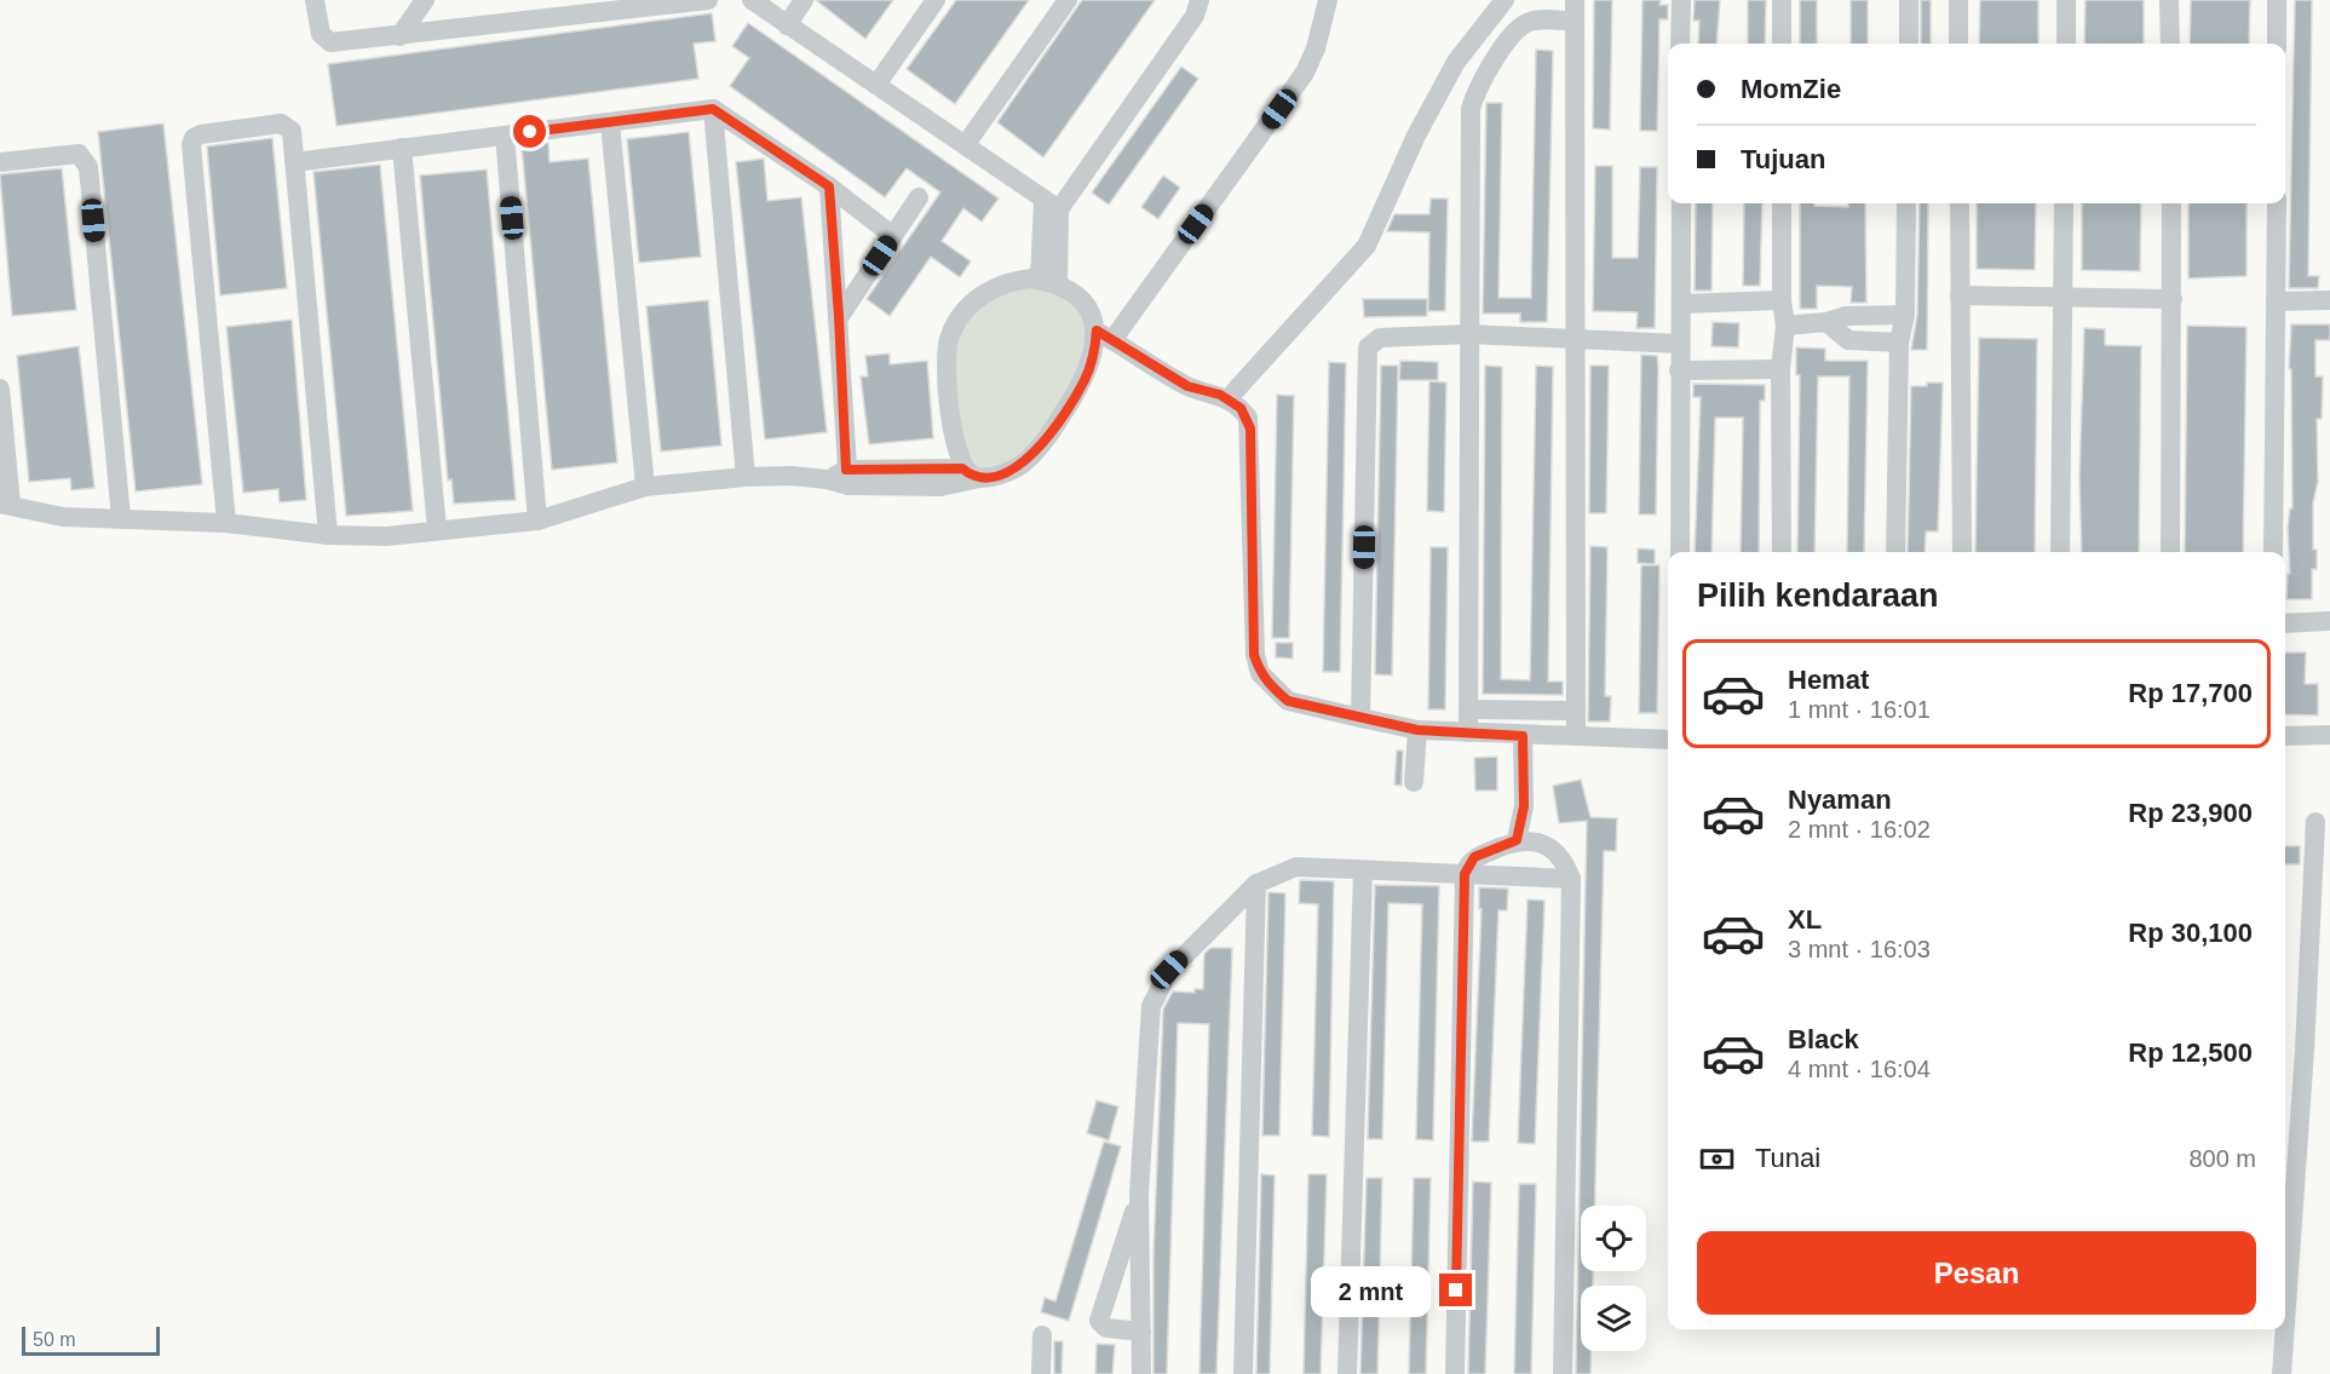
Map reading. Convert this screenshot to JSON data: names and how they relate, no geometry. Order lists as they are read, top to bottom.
{
  "scale_bar": "50 m",
  "page": {
    "banner": ["MomZie", "Tujuan"],
    "heading": "Pilih kendaraan",
    "list": [
      {
        "name": "Hemat",
        "note": "1 mnt · 16:01",
        "value": "Rp 17,700"
      },
      {
        "name": "Nyaman",
        "note": "2 mnt · 16:02",
        "value": "Rp 23,900"
      },
      {
        "name": "XL",
        "note": "3 mnt · 16:03",
        "value": "Rp 30,100"
      },
      {
        "name": "Black",
        "note": "4 mnt · 16:04",
        "value": "Rp 12,500"
      }
    ],
    "pay": ["Tunai", "800 m"],
    "buttons": "Pesan",
    "bubble": "2 mnt",
    "scale": "50 m"
  }
}
